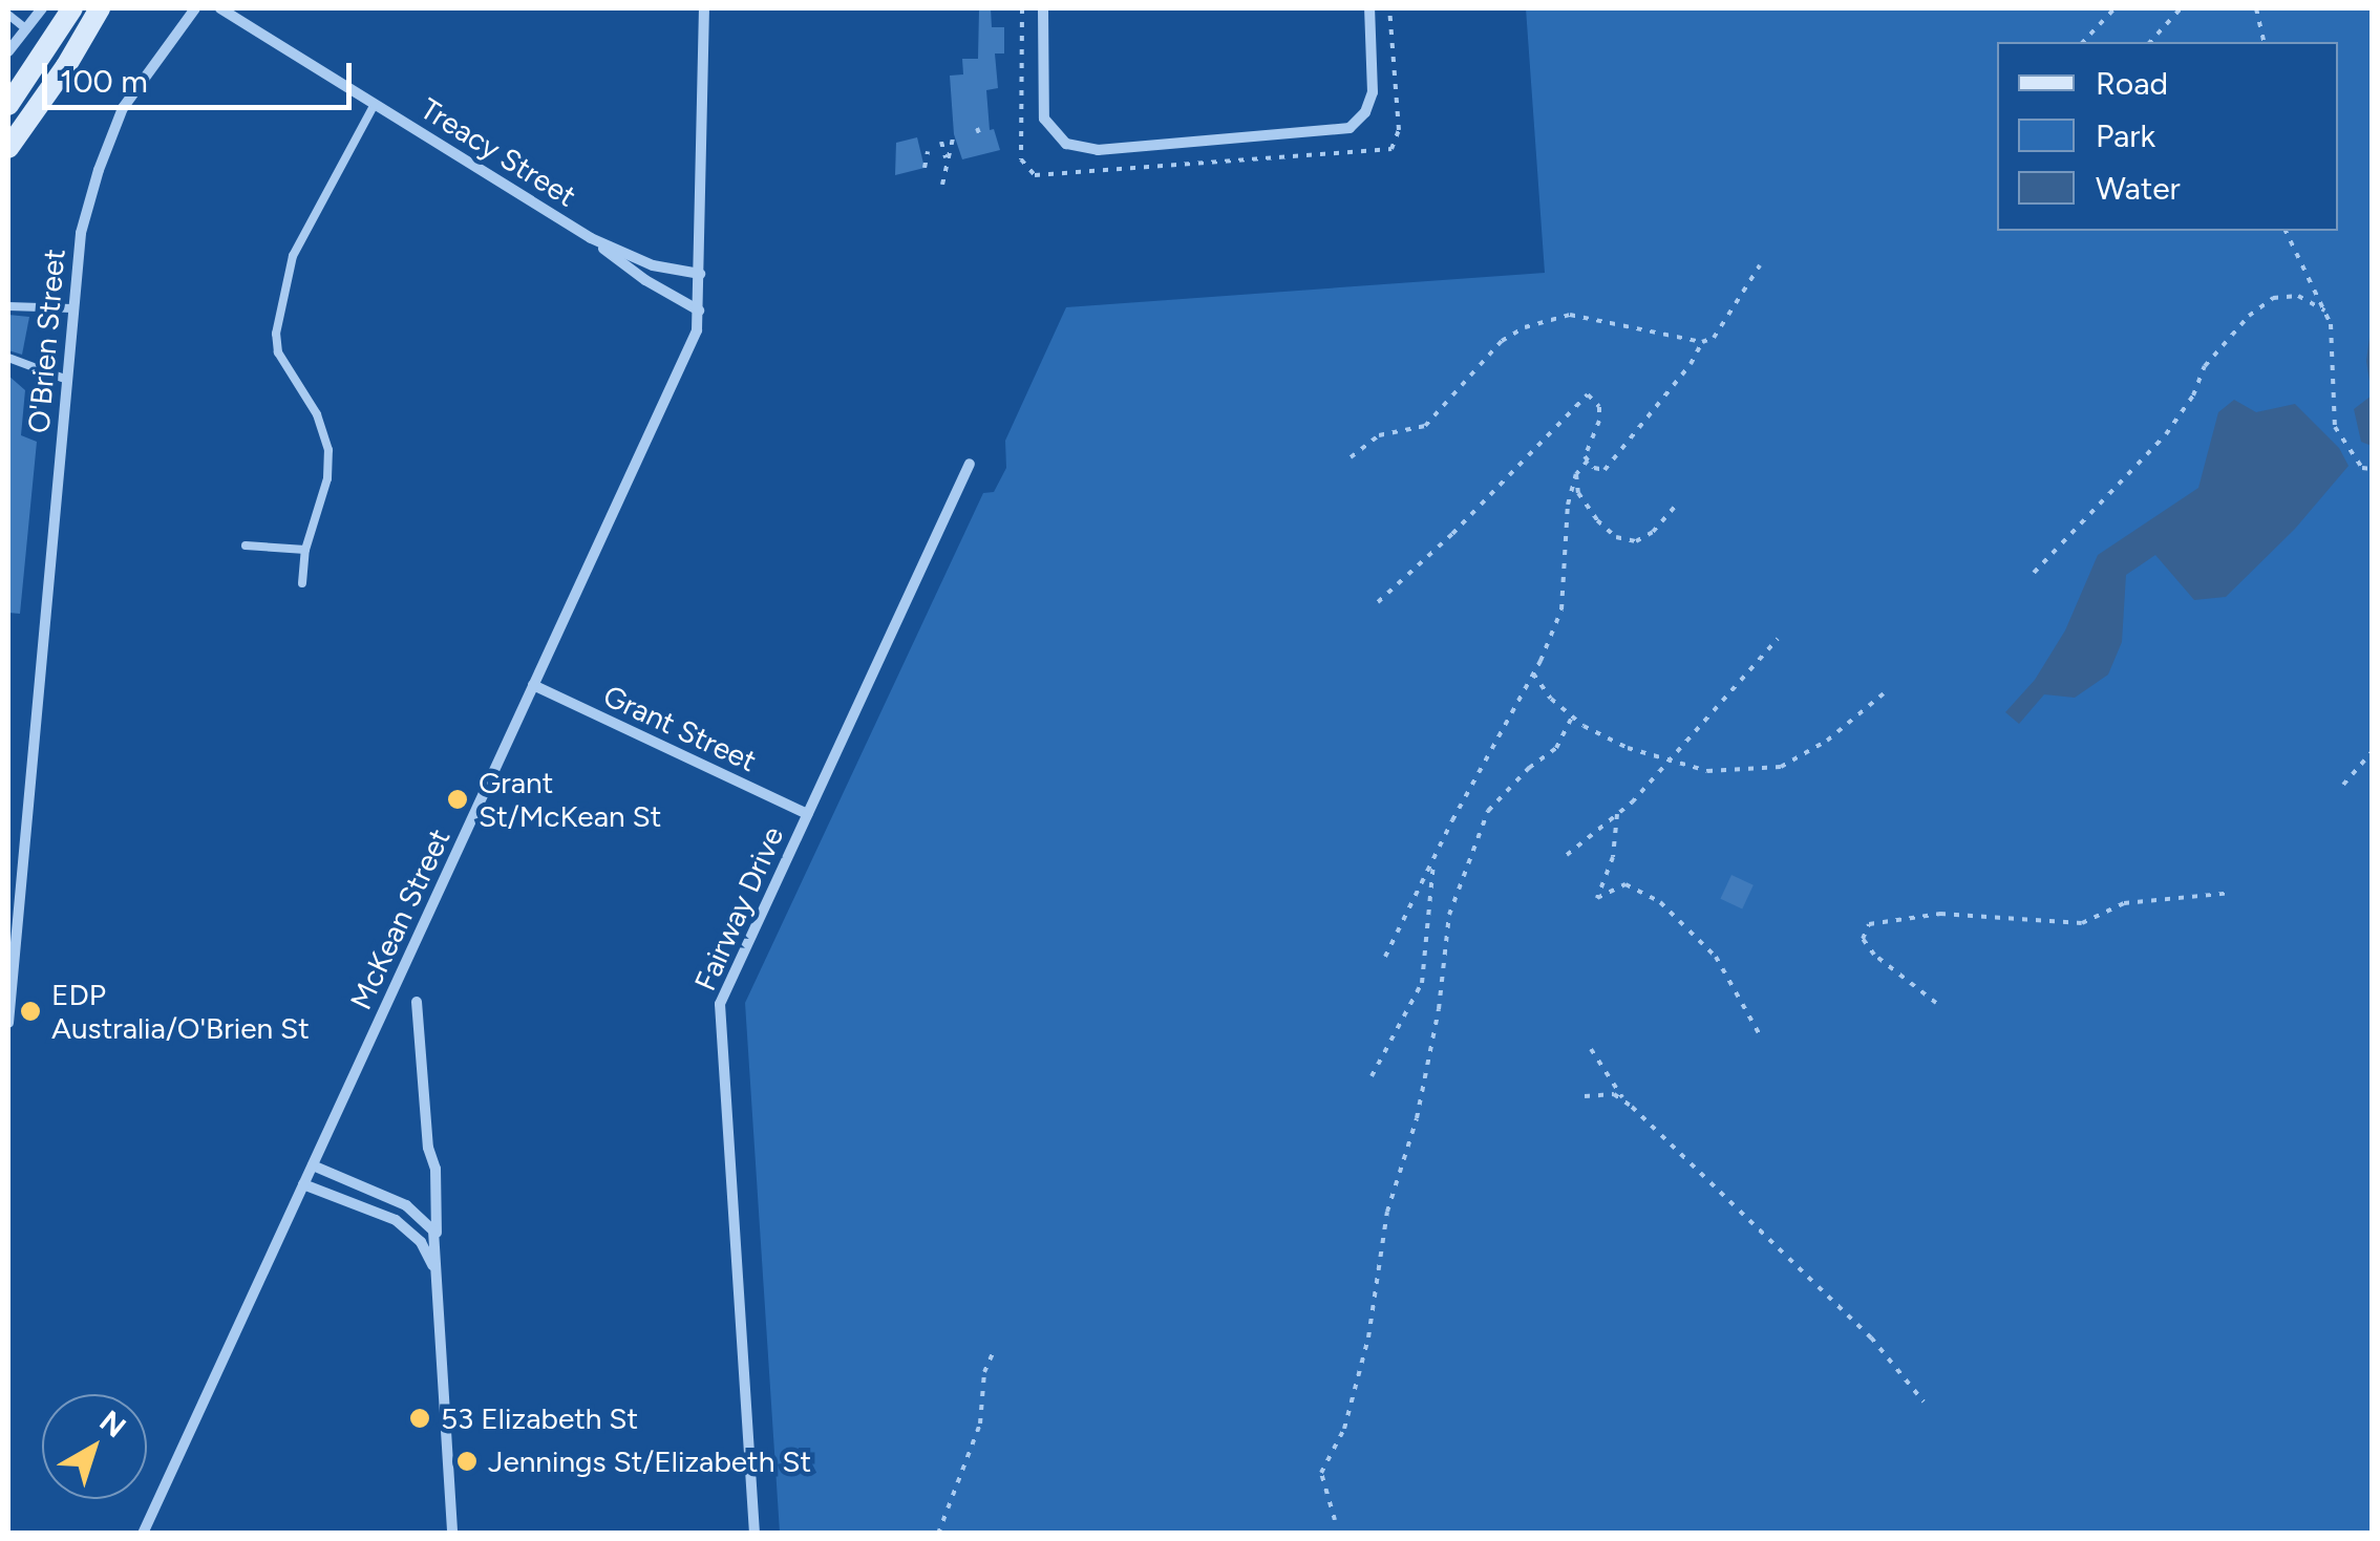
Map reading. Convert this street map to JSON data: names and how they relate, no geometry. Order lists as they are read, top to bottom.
{
  "streets": {
    "street": [
      "Treacy Street",
      "O'Brien Street",
      "Grant Street",
      "Fairway Drive",
      "McKean Street"
    ]
  },
  "crossings": [
    ["Treacy Street", "McKean Street"],
    ["Grant Street", "Fairway Drive"],
    ["Grant Street", "McKean Street"]
  ],
  "places": [
    "Grant St/McKean St",
    "EDP Australia/O'Brien St",
    "53 Elizabeth St",
    "Jennings St/Elizabeth St"
  ],
  "legend": ["Road", "Park", "Water"],
  "scale_bar": "100 m",
  "north": "top right"
}
